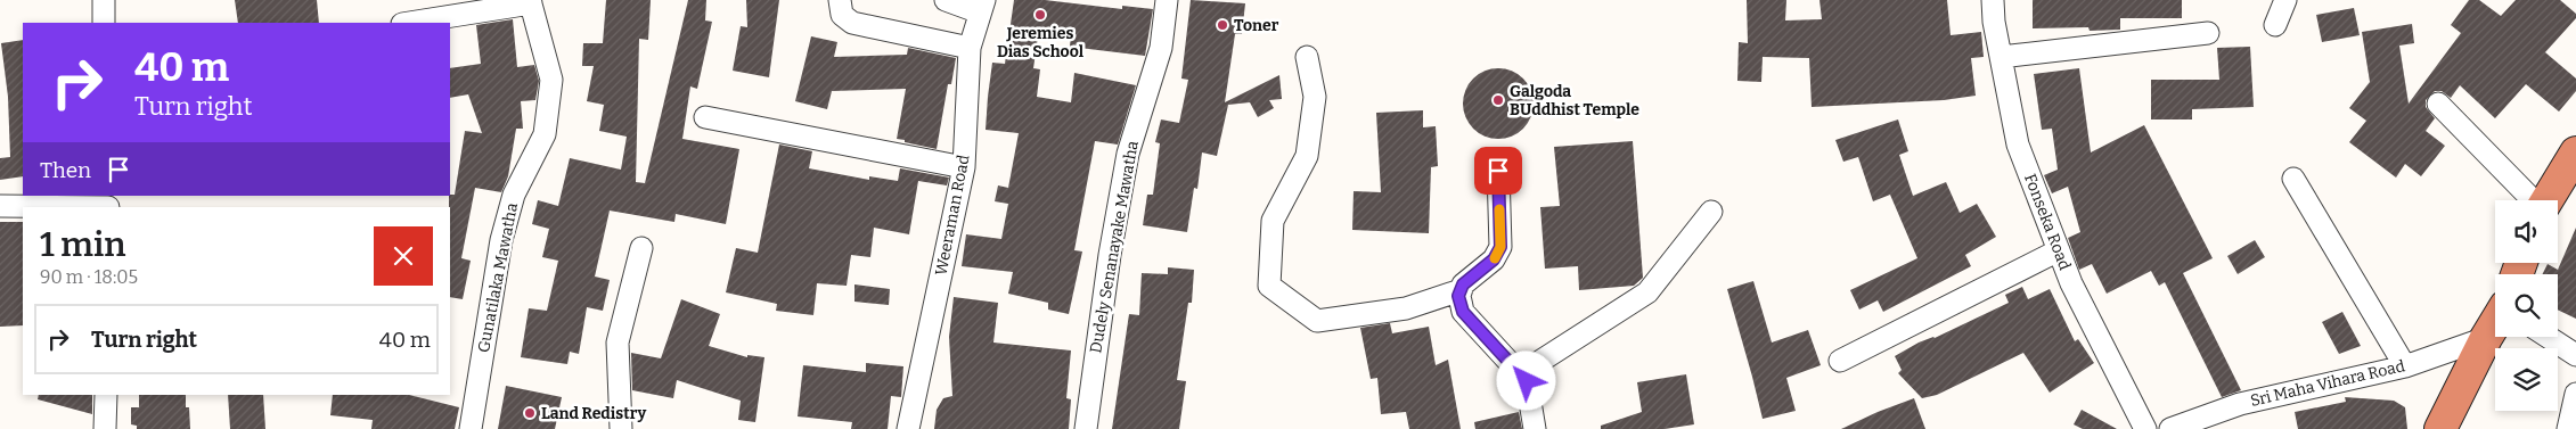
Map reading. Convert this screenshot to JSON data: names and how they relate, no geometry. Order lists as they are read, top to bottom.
{
  "streets": {
    "street": [
      "Weeraman Road",
      "Fonseka Road",
      "Dudely Senanayake Mawatha",
      "Gunatilaka Mawatha",
      "Sri Maha Vihara Road"
    ]
  },
  "places": [
    "Jeremies Dias School",
    "Toner",
    "Galgoda BUddhist Temple",
    "Land Redistry"
  ],
  "page": {
    "turn": ["40 m", "Turn right"],
    "then": "Then",
    "heading": ["1 min", "90 m · 18:05"],
    "list": [
      {
        "name": "Turn right",
        "value": "40 m"
      }
    ]
  }
}
